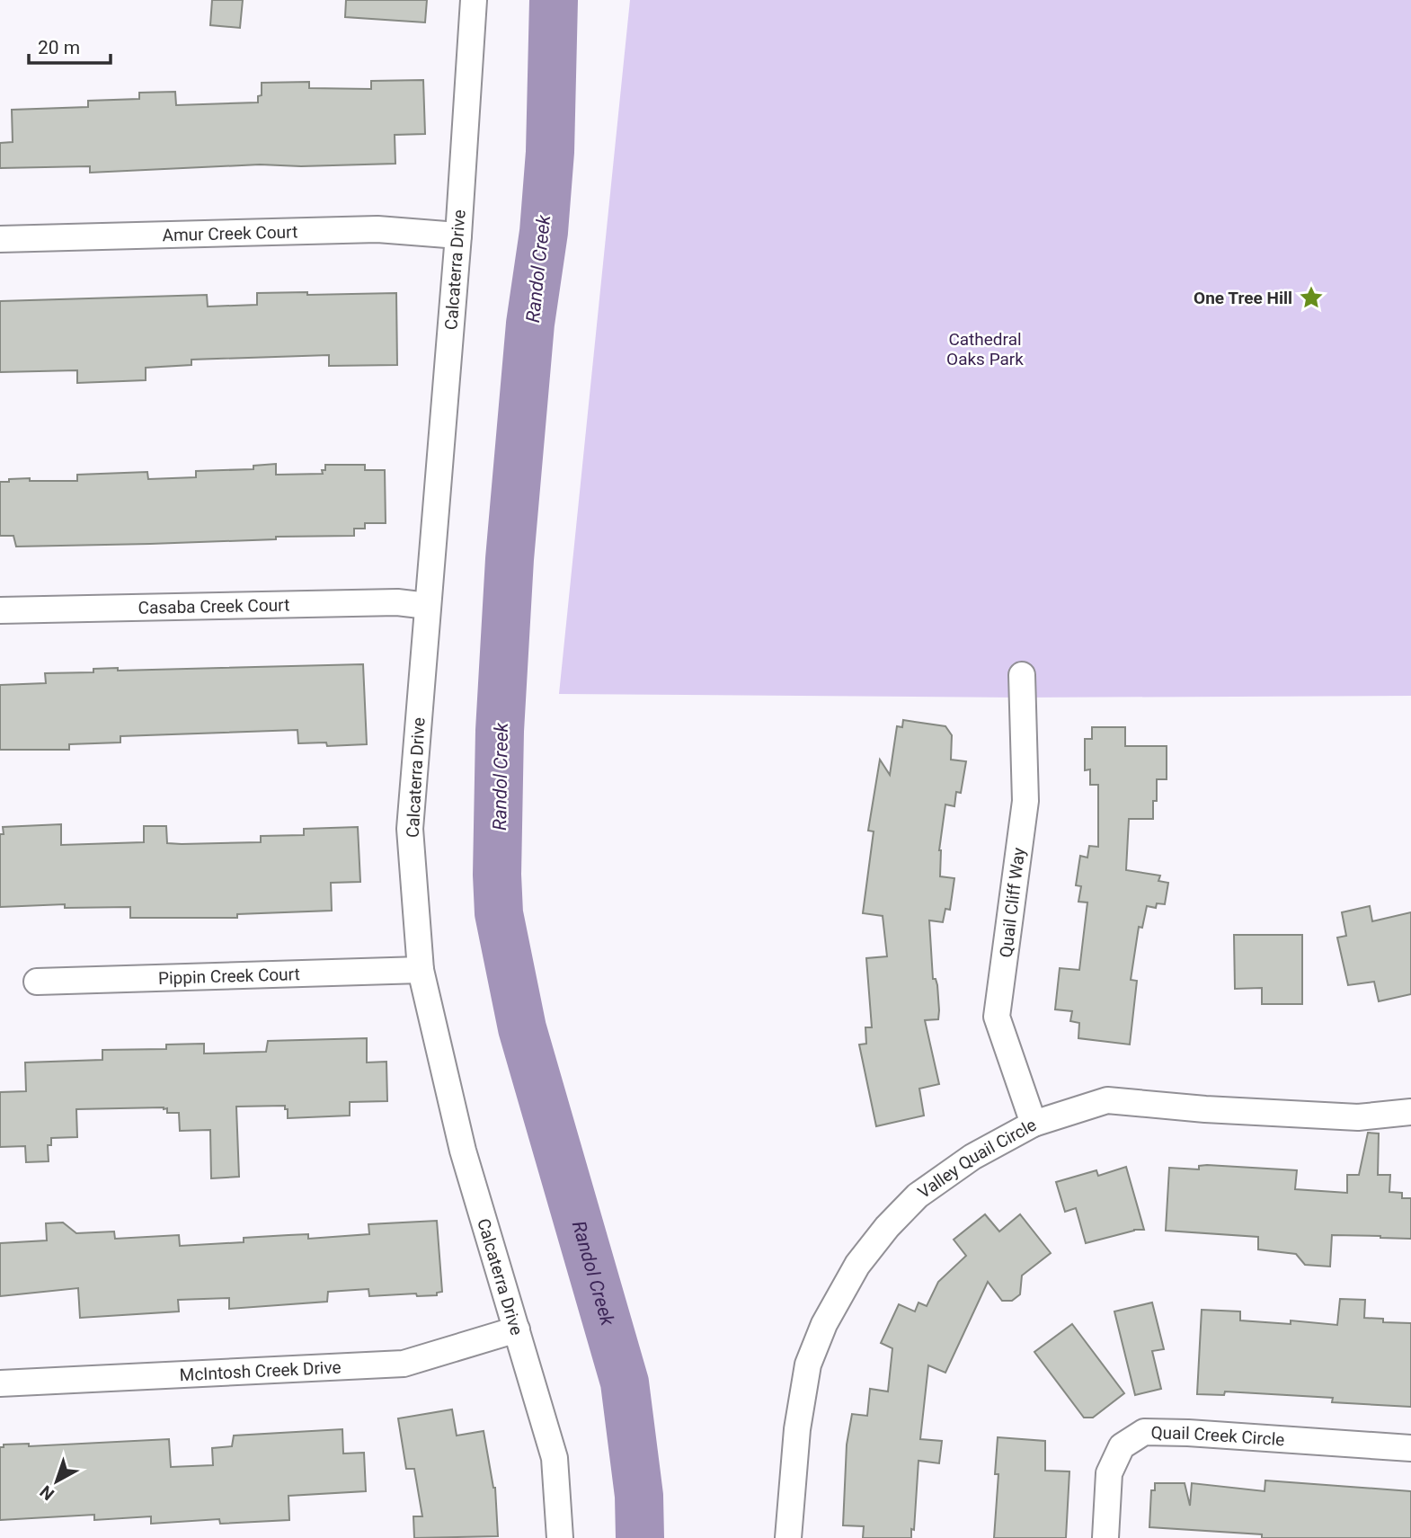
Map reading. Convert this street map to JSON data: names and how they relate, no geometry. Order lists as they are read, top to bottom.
{
  "streets": {
    "street": [
      "Amur Creek Court",
      "Calcaterra Drive",
      "Casaba Creek Court",
      "Quail Cliff Way",
      "Pippin Creek Court",
      "Valley Quail Circle",
      "McIntosh Creek Drive",
      "Quail Creek Circle"
    ]
  },
  "crossings": [
    ["Amur Creek Court", "Calcaterra Drive"],
    ["Calcaterra Drive", "Casaba Creek Court"],
    ["Calcaterra Drive", "Pippin Creek Court"],
    ["Calcaterra Drive", "McIntosh Creek Drive"],
    ["Quail Cliff Way", "Valley Quail Circle"]
  ],
  "water": ["Randol Creek"],
  "parks": ["Cathedral Oaks Park"],
  "places": {
    "place": ["One Tree Hill"]
  },
  "scale_bar": "20 m",
  "north": "bottom left"
}
